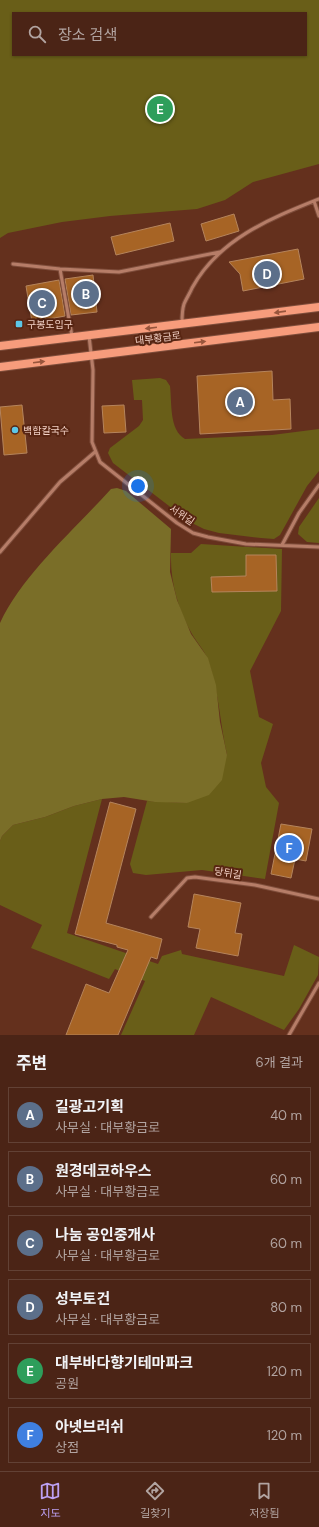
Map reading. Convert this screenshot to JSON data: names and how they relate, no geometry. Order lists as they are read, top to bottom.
{
  "streets": {
    "main road": ["대부황금로"],
    "lane": ["서위길", "당뒤길"]
  },
  "crossings": [
    ["대부황금로", "서위길"]
  ],
  "places": {
    "transit": ["구봉도입구"],
    "other": ["백합칼국수"]
  },
  "page": {
    "search": "장소 검색",
    "pins": [
      "E",
      "D",
      "B",
      "C",
      "A",
      "F"
    ],
    "heading": ["주변", "6개 결과"],
    "list": [
      {
        "mark": "A",
        "name": "길광고기획",
        "note": "사무실 · 대부황금로",
        "value": "40 m"
      },
      {
        "mark": "B",
        "name": "원경데코하우스",
        "note": "사무실 · 대부황금로",
        "value": "60 m"
      },
      {
        "mark": "C",
        "name": "나눔 공인중개사",
        "note": "사무실 · 대부황금로",
        "value": "60 m"
      },
      {
        "mark": "D",
        "name": "성부토건",
        "note": "사무실 · 대부황금로",
        "value": "80 m"
      },
      {
        "mark": "E",
        "name": "대부바다향기테마파크",
        "note": "공원",
        "value": "120 m"
      },
      {
        "mark": "F",
        "name": "아넷브러쉬",
        "note": "상점",
        "value": "120 m"
      }
    ],
    "nav": ["지도", "길찾기", "저장됨"]
  }
}
